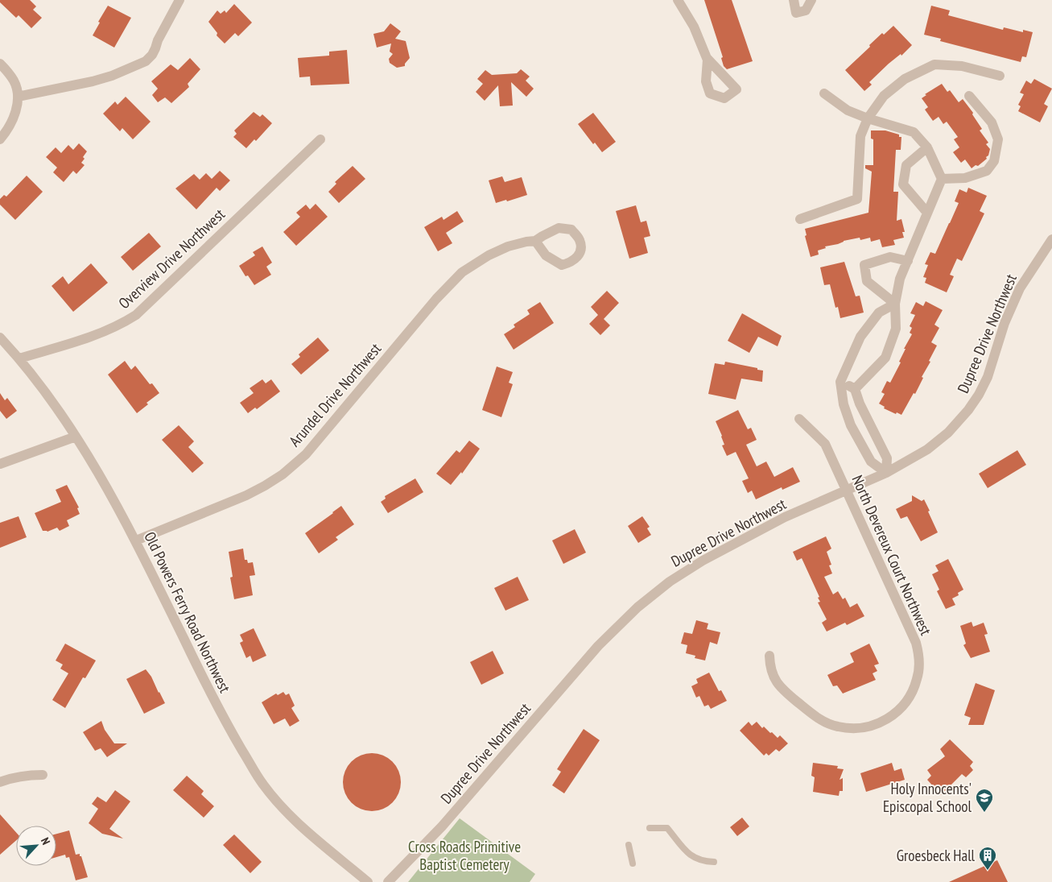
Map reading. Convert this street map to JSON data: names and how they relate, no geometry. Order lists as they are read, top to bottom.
{
  "streets": {
    "street": [
      "Overview Drive Northwest",
      "Dupree Drive Northwest",
      "Arundel Drive Northwest",
      "North Devereux Court Northwest",
      "Old Powers Ferry Road Northwest"
    ]
  },
  "crossings": [
    ["Overview Drive Northwest", "Old Powers Ferry Road Northwest"],
    ["Dupree Drive Northwest", "North Devereux Court Northwest"],
    ["Arundel Drive Northwest", "Old Powers Ferry Road Northwest"]
  ],
  "parks": ["Cross Roads Primitive Baptist Cemetery"],
  "places": {
    "school or university": ["Holy Innocents' Episcopal School"],
    "building": ["Groesbeck Hall"]
  },
  "north": "top right"
}
